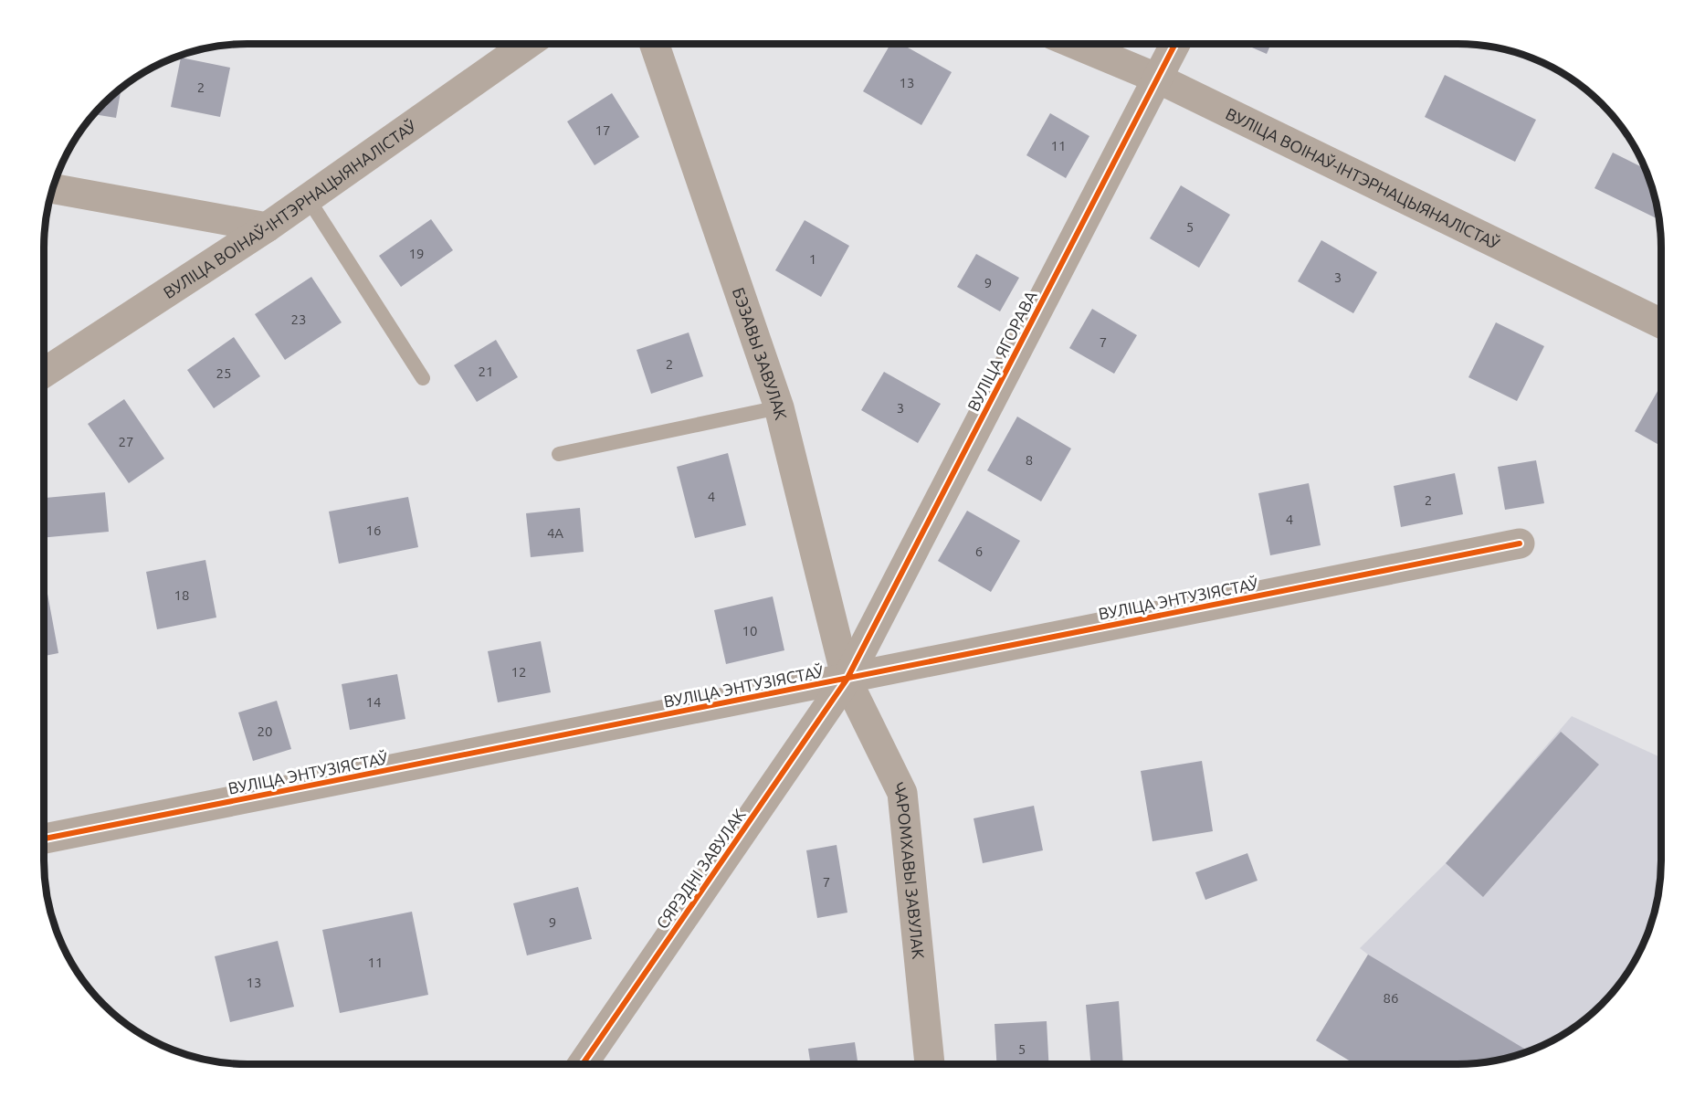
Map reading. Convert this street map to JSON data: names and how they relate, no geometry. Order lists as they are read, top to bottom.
{
  "streets": {
    "street": [
      "ВУЛІЦА ВОІНАЎ-ІНТЭРНАЦЫЯНАЛІСТАЎ",
      "ВУЛІЦА ЯГОРАВА",
      "БЭЗАВЫ ЗАВУЛАК",
      "ВУЛІЦА ЭНТУЗІЯСТАЎ",
      "СЯРЭДНІ ЗАВУЛАК",
      "ЧАРОМХАВЫ ЗАВУЛАК"
    ]
  },
  "crossings": [
    ["ВУЛІЦА ВОІНАЎ-ІНТЭРНАЦЫЯНАЛІСТАЎ", "ВУЛІЦА ЯГОРАВА"],
    ["ВУЛІЦА ЯГОРАВА", "БЭЗАВЫ ЗАВУЛАК"],
    ["ВУЛІЦА ЯГОРАВА", "ВУЛІЦА ЭНТУЗІЯСТАЎ"],
    ["ВУЛІЦА ЯГОРАВА", "СЯРЭДНІ ЗАВУЛАК"],
    ["ВУЛІЦА ЯГОРАВА", "ЧАРОМХАВЫ ЗАВУЛАК"],
    ["БЭЗАВЫ ЗАВУЛАК", "ВУЛІЦА ЭНТУЗІЯСТАЎ"],
    ["БЭЗАВЫ ЗАВУЛАК", "СЯРЭДНІ ЗАВУЛАК"],
    ["БЭЗАВЫ ЗАВУЛАК", "ЧАРОМХАВЫ ЗАВУЛАК"],
    ["ВУЛІЦА ЭНТУЗІЯСТАЎ", "СЯРЭДНІ ЗАВУЛАК"],
    ["ВУЛІЦА ЭНТУЗІЯСТАЎ", "ЧАРОМХАВЫ ЗАВУЛАК"],
    ["СЯРЭДНІ ЗАВУЛАК", "ЧАРОМХАВЫ ЗАВУЛАК"]
  ],
  "house_numbers": [
    "13",
    "2",
    "17",
    "11",
    "5",
    "19",
    "1",
    "3",
    "9",
    "23",
    "7",
    "2",
    "21",
    "25",
    "3",
    "27",
    "8",
    "4",
    "2",
    "4",
    "16",
    "4А",
    "6",
    "18",
    "10",
    "12",
    "14",
    "20",
    "7",
    "9",
    "11",
    "13",
    "86",
    "5"
  ]
}
